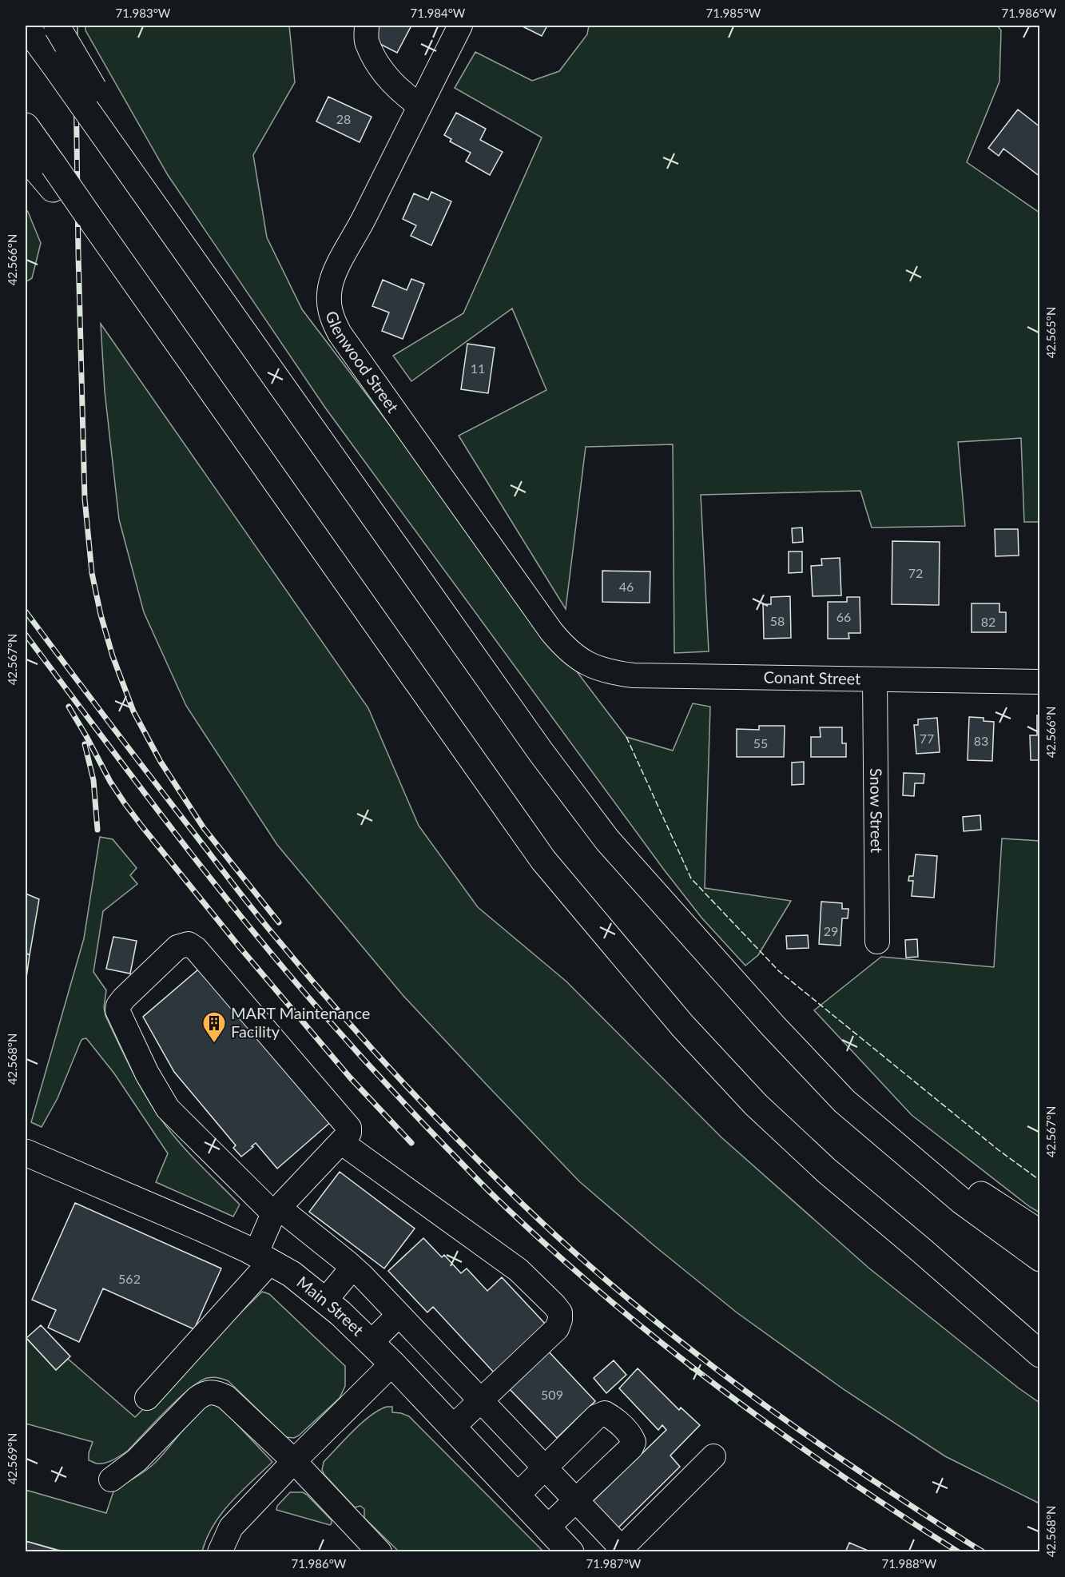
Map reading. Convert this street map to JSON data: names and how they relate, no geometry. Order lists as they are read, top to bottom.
{
  "streets": {
    "main road": ["Main Street"],
    "street": ["Glenwood Street", "Conant Street", "Snow Street"]
  },
  "crossings": [
    ["Glenwood Street", "Conant Street"],
    ["Conant Street", "Snow Street"]
  ],
  "places": {
    "building": ["MART Maintenance Facility"]
  },
  "house_numbers": [
    "28",
    "11",
    "72",
    "46",
    "66",
    "58",
    "82",
    "77",
    "83",
    "55",
    "29",
    "562",
    "509"
  ],
  "coordinates": [
    "71.983°W",
    "71.984°W",
    "71.985°W",
    "71.986°W",
    "42.566°N",
    "42.565°N",
    "42.567°N",
    "42.568°N",
    "42.569°N",
    "71.987°W",
    "71.988°W"
  ]
}
